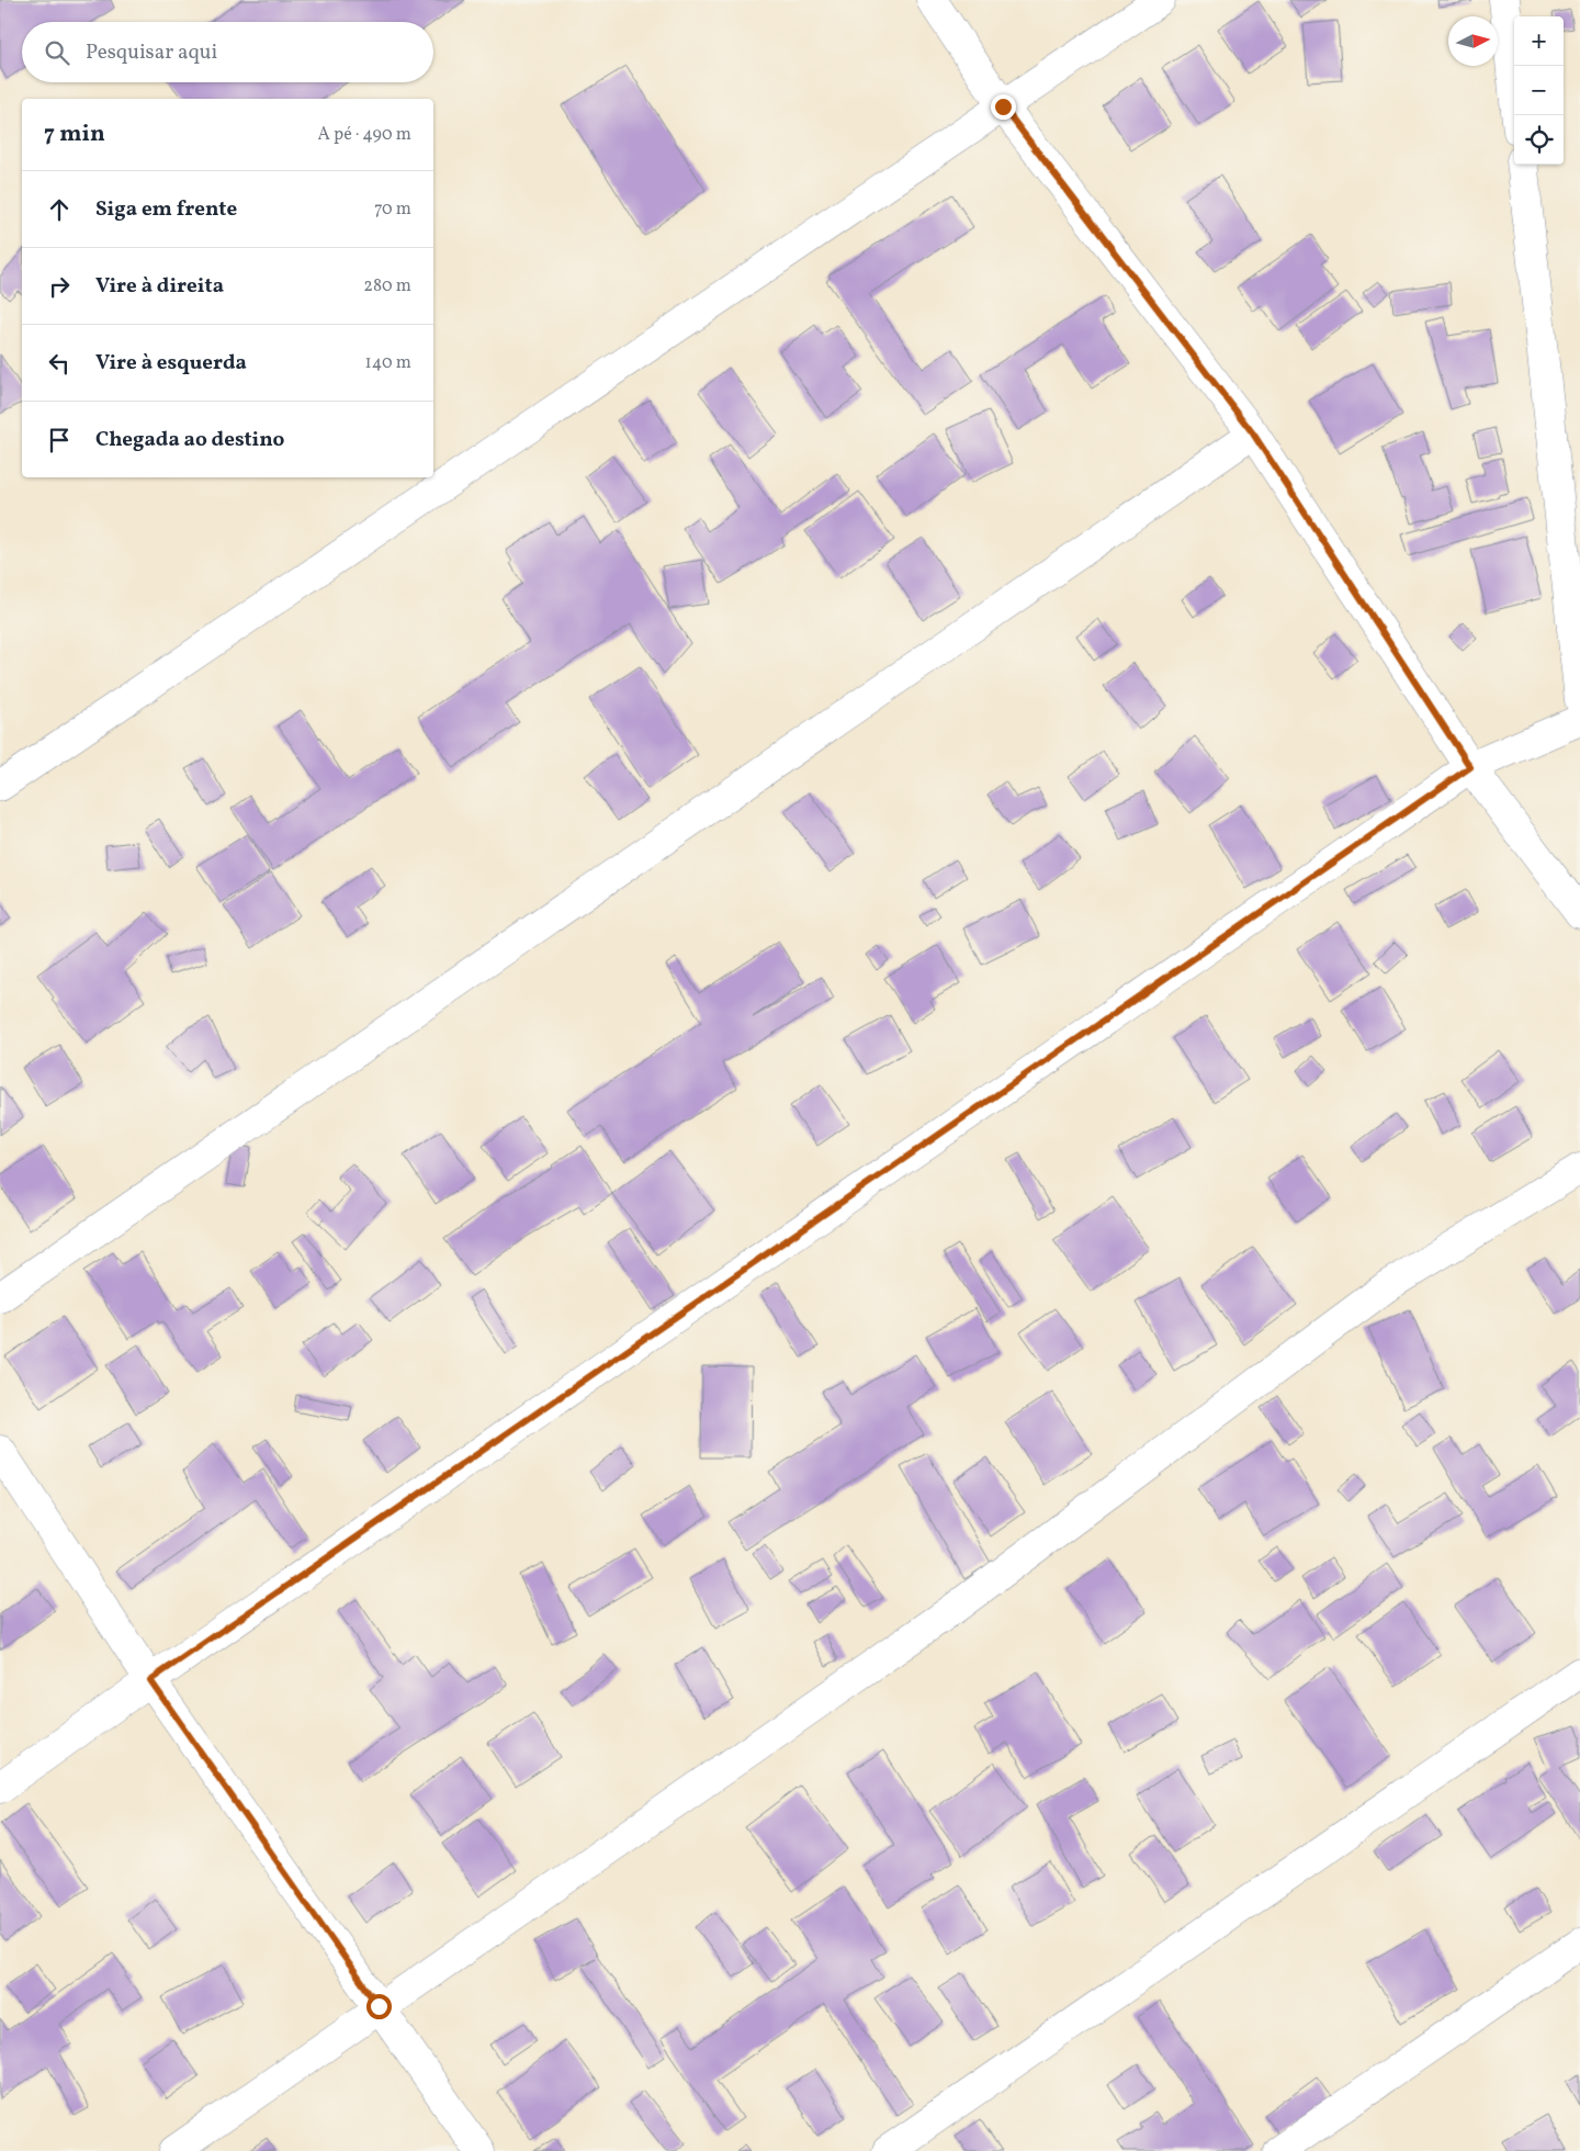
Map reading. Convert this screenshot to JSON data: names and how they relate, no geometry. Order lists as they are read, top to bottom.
{
  "north": "right",
  "page": {
    "map_buttons": ["+", "−"],
    "search": "Pesquisar aqui",
    "heading": ["7 min", "A pé · 490 m"],
    "list": [
      ["Siga em frente", "70 m"],
      ["Vire à direita", "280 m"],
      ["Vire à esquerda", "140 m"],
      "Chegada ao destino"
    ]
  }
}
